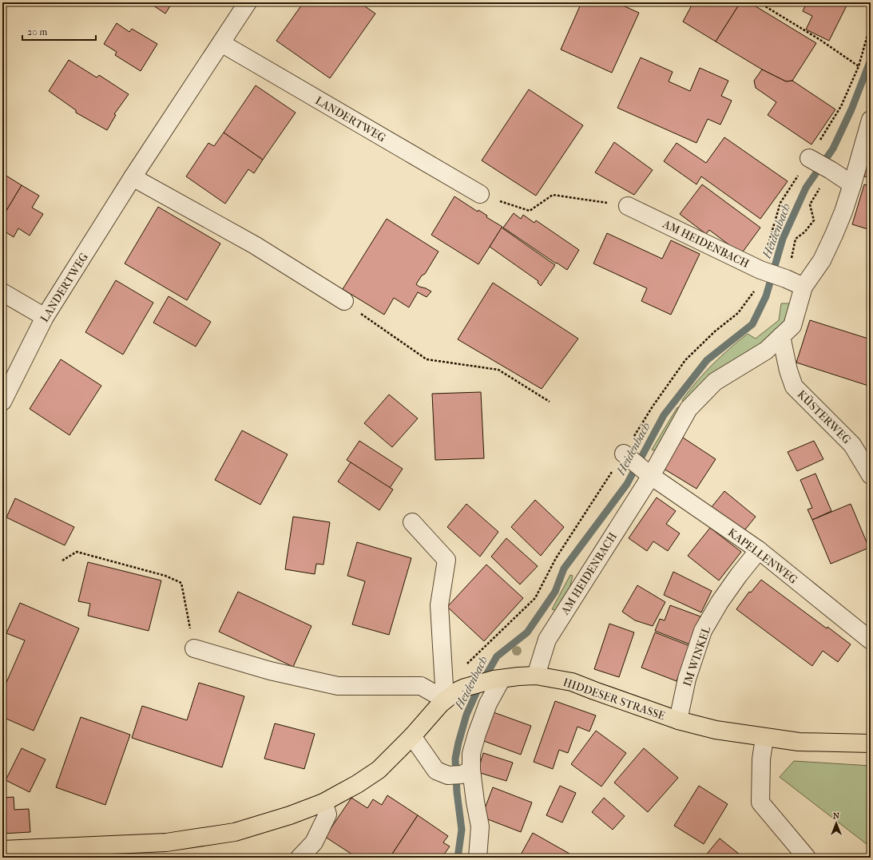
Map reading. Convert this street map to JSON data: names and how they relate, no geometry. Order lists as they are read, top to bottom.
{
  "streets": {
    "main road": ["HIDDESER STRASSE"],
    "street": [
      "LANDERTWEG",
      "AM HEIDENBACH",
      "KÜSTERWEG",
      "KAPELLENWEG",
      "IM WINKEL"
    ]
  },
  "crossings": [
    ["AM HEIDENBACH", "KÜSTERWEG"],
    ["AM HEIDENBACH", "KAPELLENWEG"],
    ["AM HEIDENBACH", "HIDDESER STRASSE"],
    ["KAPELLENWEG", "IM WINKEL"],
    ["IM WINKEL", "HIDDESER STRASSE"]
  ],
  "water": ["Heidenbach"],
  "scale_bar": "20 m",
  "north": "top"
}
